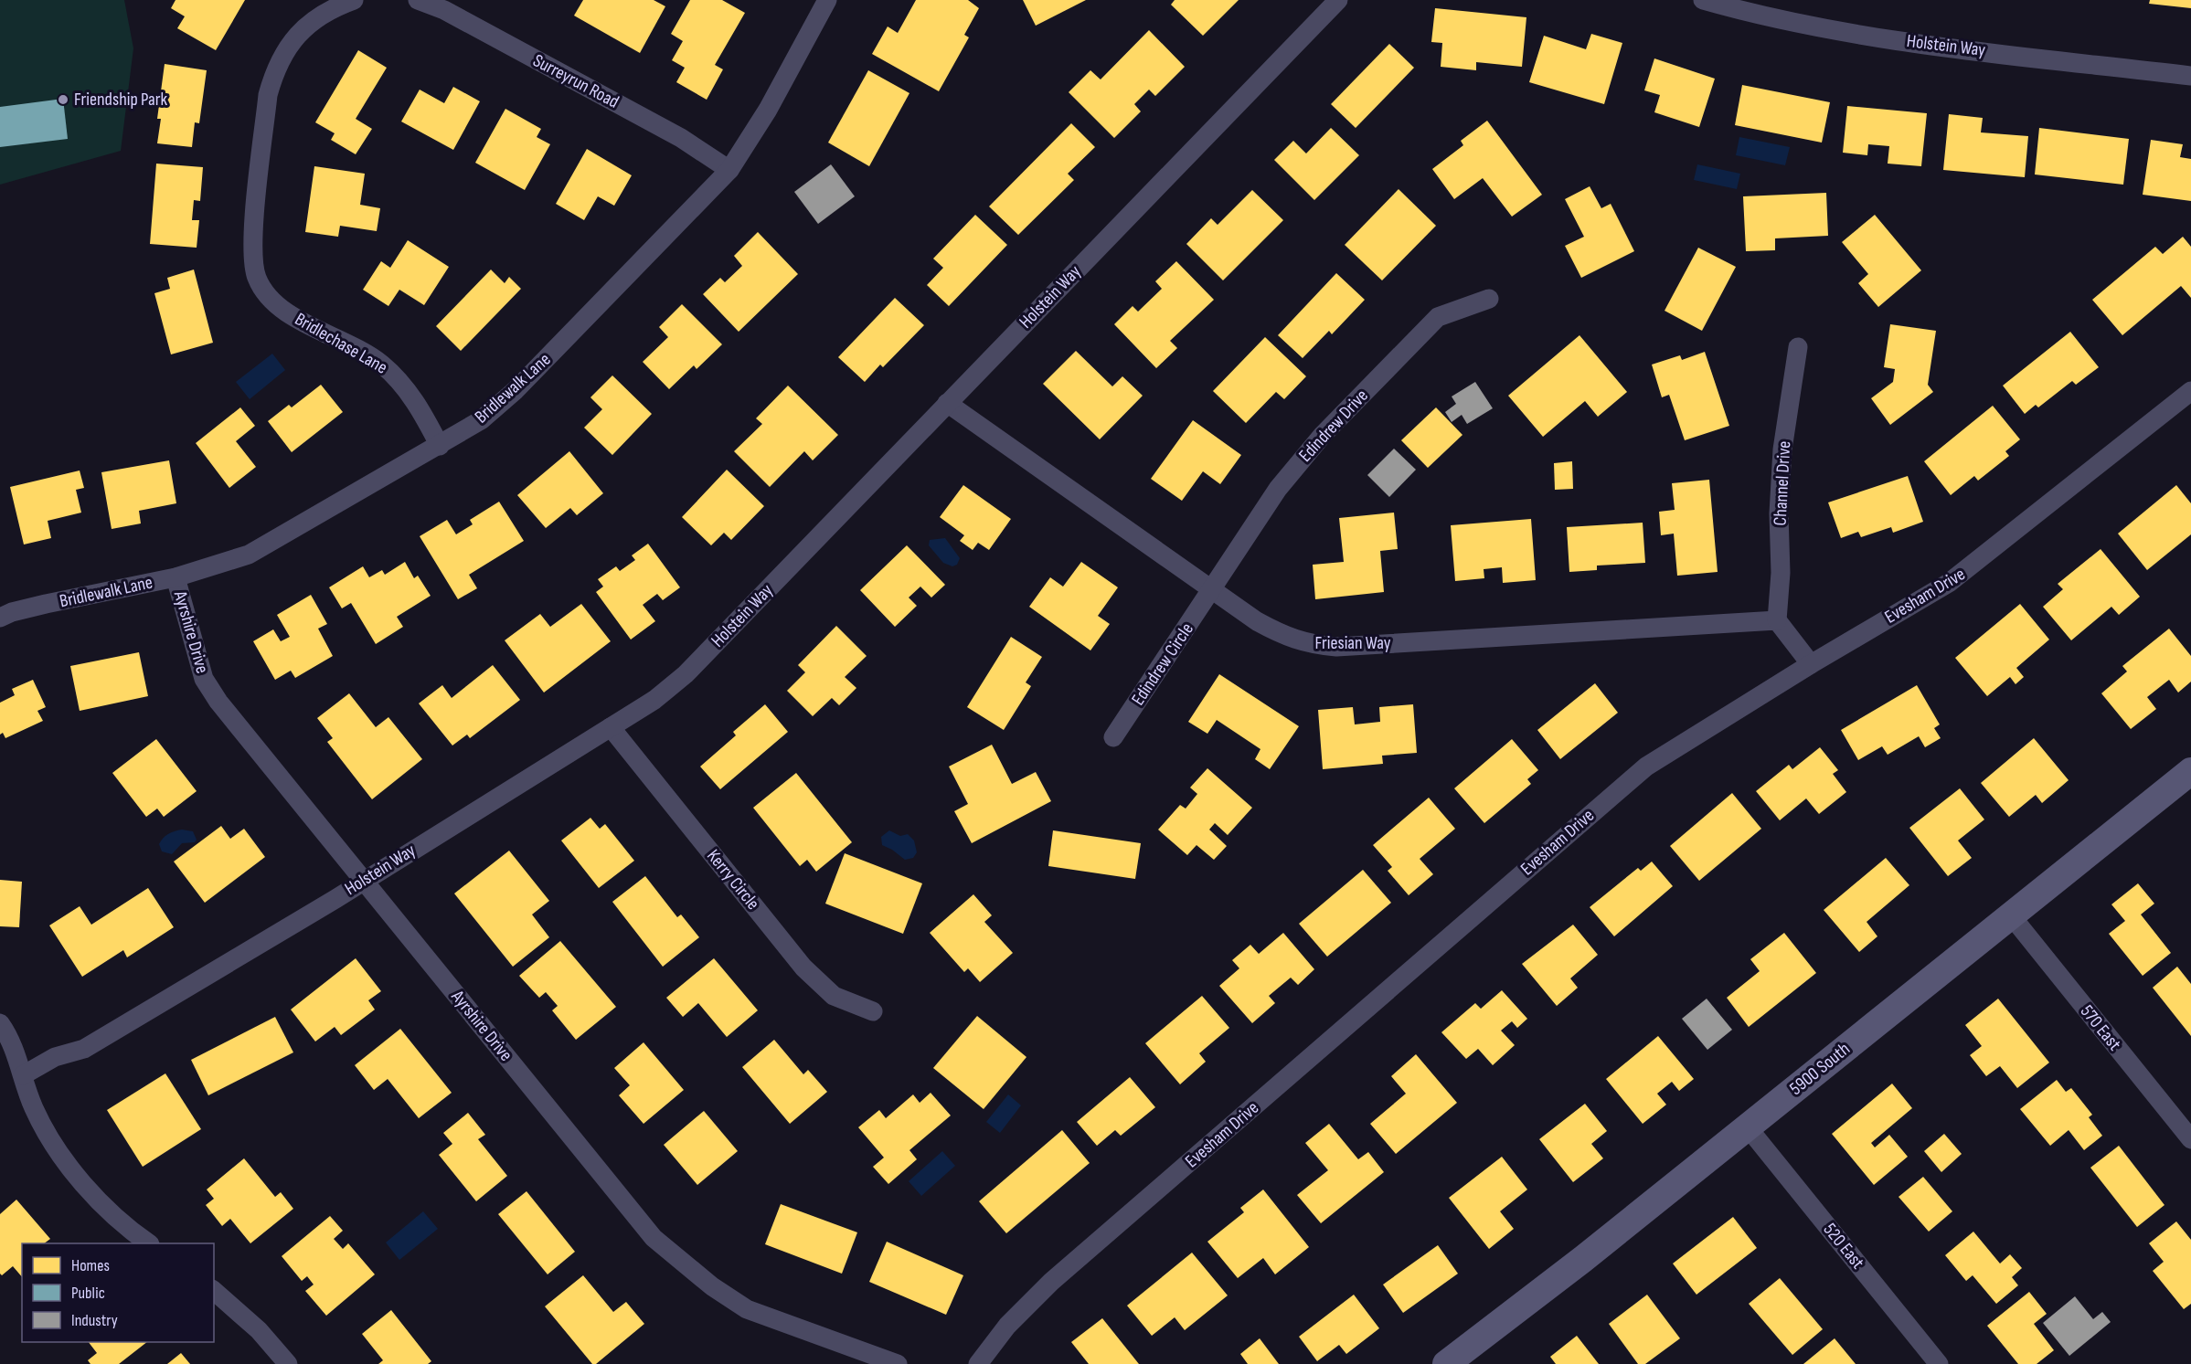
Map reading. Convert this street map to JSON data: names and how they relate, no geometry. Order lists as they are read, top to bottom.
{
  "streets": {
    "main road": ["5900 South"],
    "street": [
      "Holstein Way",
      "Surreyrun Road",
      "Bridlechase Lane",
      "Bridlewalk Lane",
      "Edindrew Drive",
      "Channel Drive",
      "Evesham Drive",
      "Ayrshire Drive",
      "Friesian Way",
      "Edindrew Circle",
      "Kerry Circle",
      "570 East",
      "520 East"
    ]
  },
  "crossings": [
    ["Holstein Way", "Ayrshire Drive"],
    ["Holstein Way", "Friesian Way"],
    ["Holstein Way", "Kerry Circle"],
    ["Surreyrun Road", "Bridlewalk Lane"],
    ["Bridlechase Lane", "Bridlewalk Lane"],
    ["Bridlewalk Lane", "Ayrshire Drive"],
    ["Edindrew Drive", "Friesian Way"],
    ["Edindrew Drive", "Edindrew Circle"],
    ["Channel Drive", "Friesian Way"],
    ["Friesian Way", "Edindrew Circle"],
    ["570 East", "5900 South"],
    ["5900 South", "520 East"]
  ],
  "places": ["Friendship Park"],
  "legend": ["Homes", "Public", "Industry"]
}
